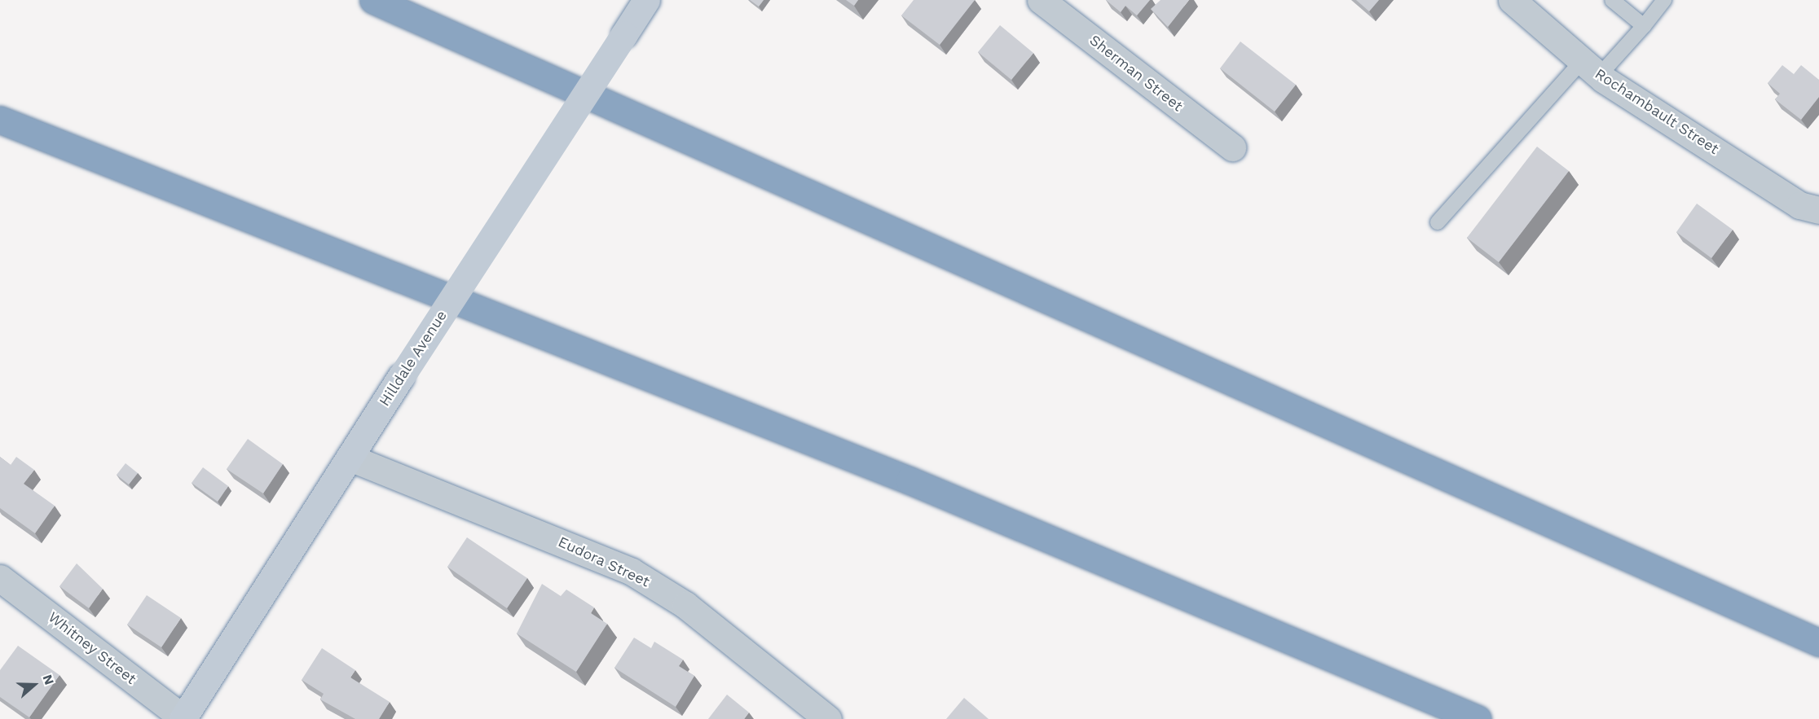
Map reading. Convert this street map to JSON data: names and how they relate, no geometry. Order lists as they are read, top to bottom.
{
  "streets": {
    "main road": ["Hilldale Avenue"],
    "street": [
      "Sherman Street",
      "Rochambault Street",
      "Eudora Street",
      "Whitney Street"
    ]
  },
  "crossings": [
    ["Hilldale Avenue", "Eudora Street"],
    ["Hilldale Avenue", "Whitney Street"]
  ],
  "north": "right"
}
